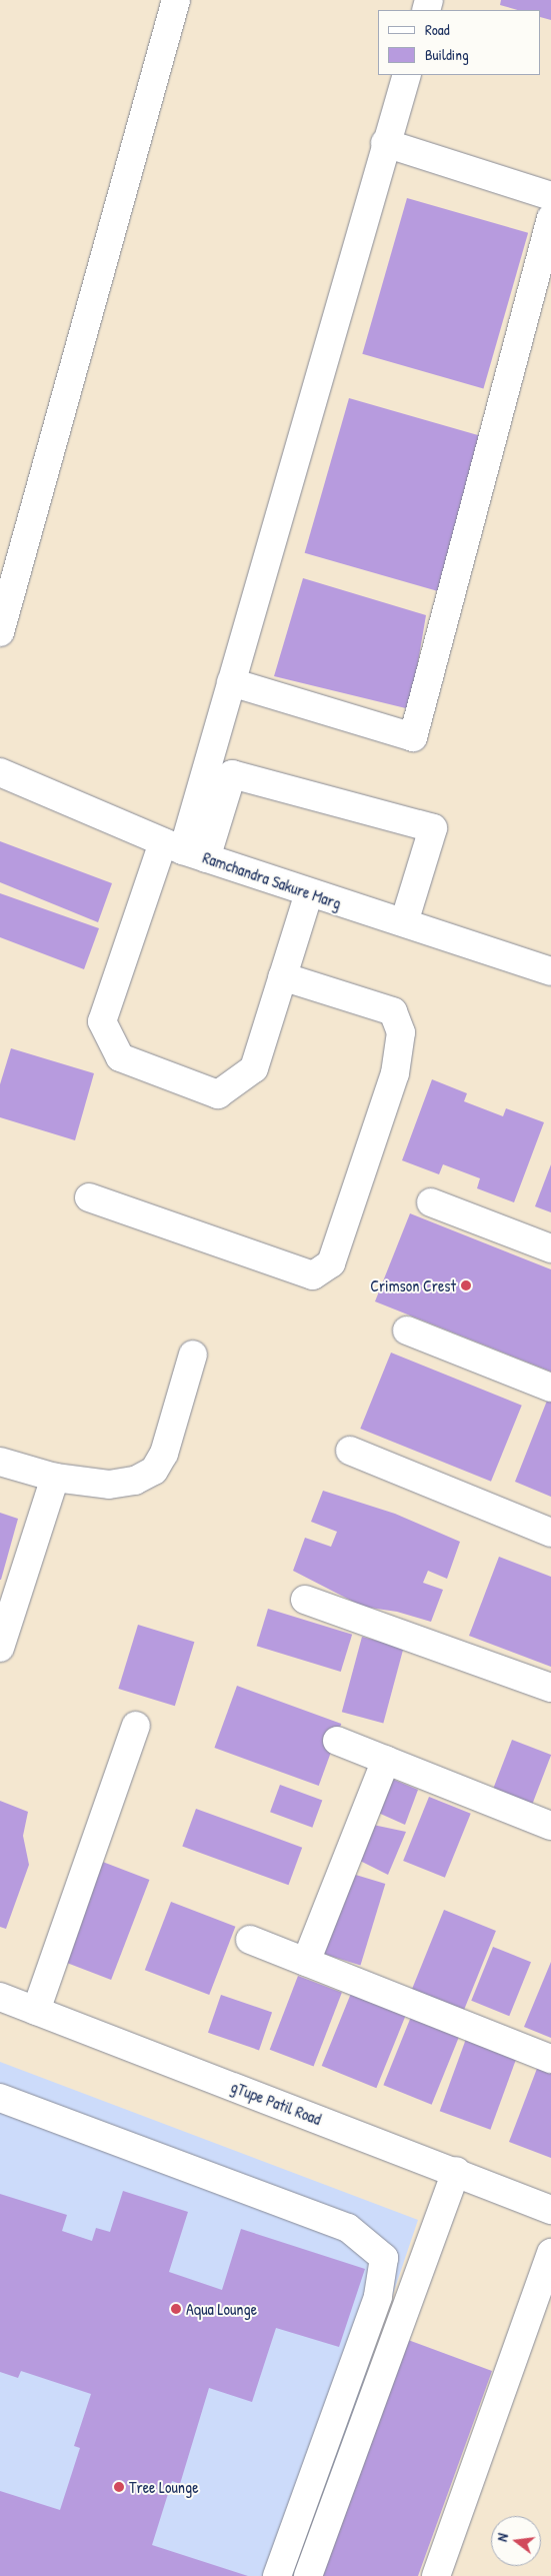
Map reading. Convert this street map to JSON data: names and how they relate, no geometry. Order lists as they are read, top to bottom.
{
  "streets": {
    "street": ["Ramchandra Sakure Marg", "gTupe Patil Road"]
  },
  "places": ["Crimson Crest", "Aqua Lounge", "Tree Lounge"],
  "legend": ["Road", "Building"],
  "north": "left"
}
